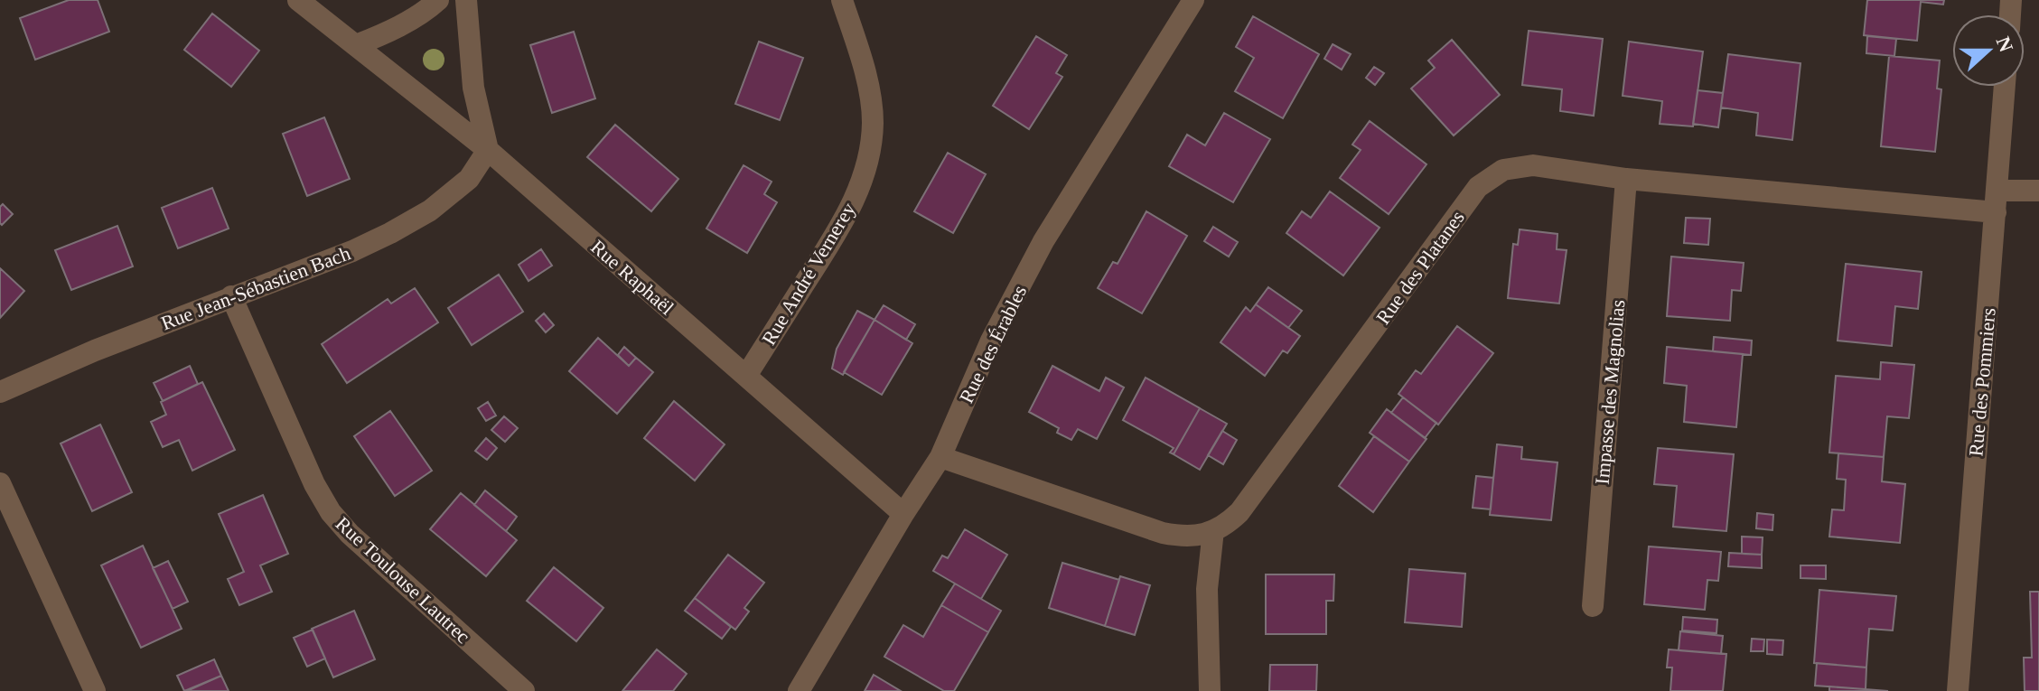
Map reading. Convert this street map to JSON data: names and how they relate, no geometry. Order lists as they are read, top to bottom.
{
  "streets": {
    "street": [
      "Rue des Platanes",
      "Rue André Vernerey",
      "Rue Raphaël",
      "Rue Jean-Sébastien Bach",
      "Rue des Érables",
      "Rue des Pommiers",
      "Impasse des Magnolias",
      "Rue Toulouse Lautrec"
    ]
  },
  "crossings": [
    ["Rue des Platanes", "Rue des Érables"],
    ["Rue des Platanes", "Rue des Pommiers"],
    ["Rue des Platanes", "Impasse des Magnolias"],
    ["Rue André Vernerey", "Rue Raphaël"],
    ["Rue Raphaël", "Rue Jean-Sébastien Bach"],
    ["Rue Raphaël", "Rue des Érables"],
    ["Rue Jean-Sébastien Bach", "Rue Toulouse Lautrec"]
  ],
  "north": "right"
}
